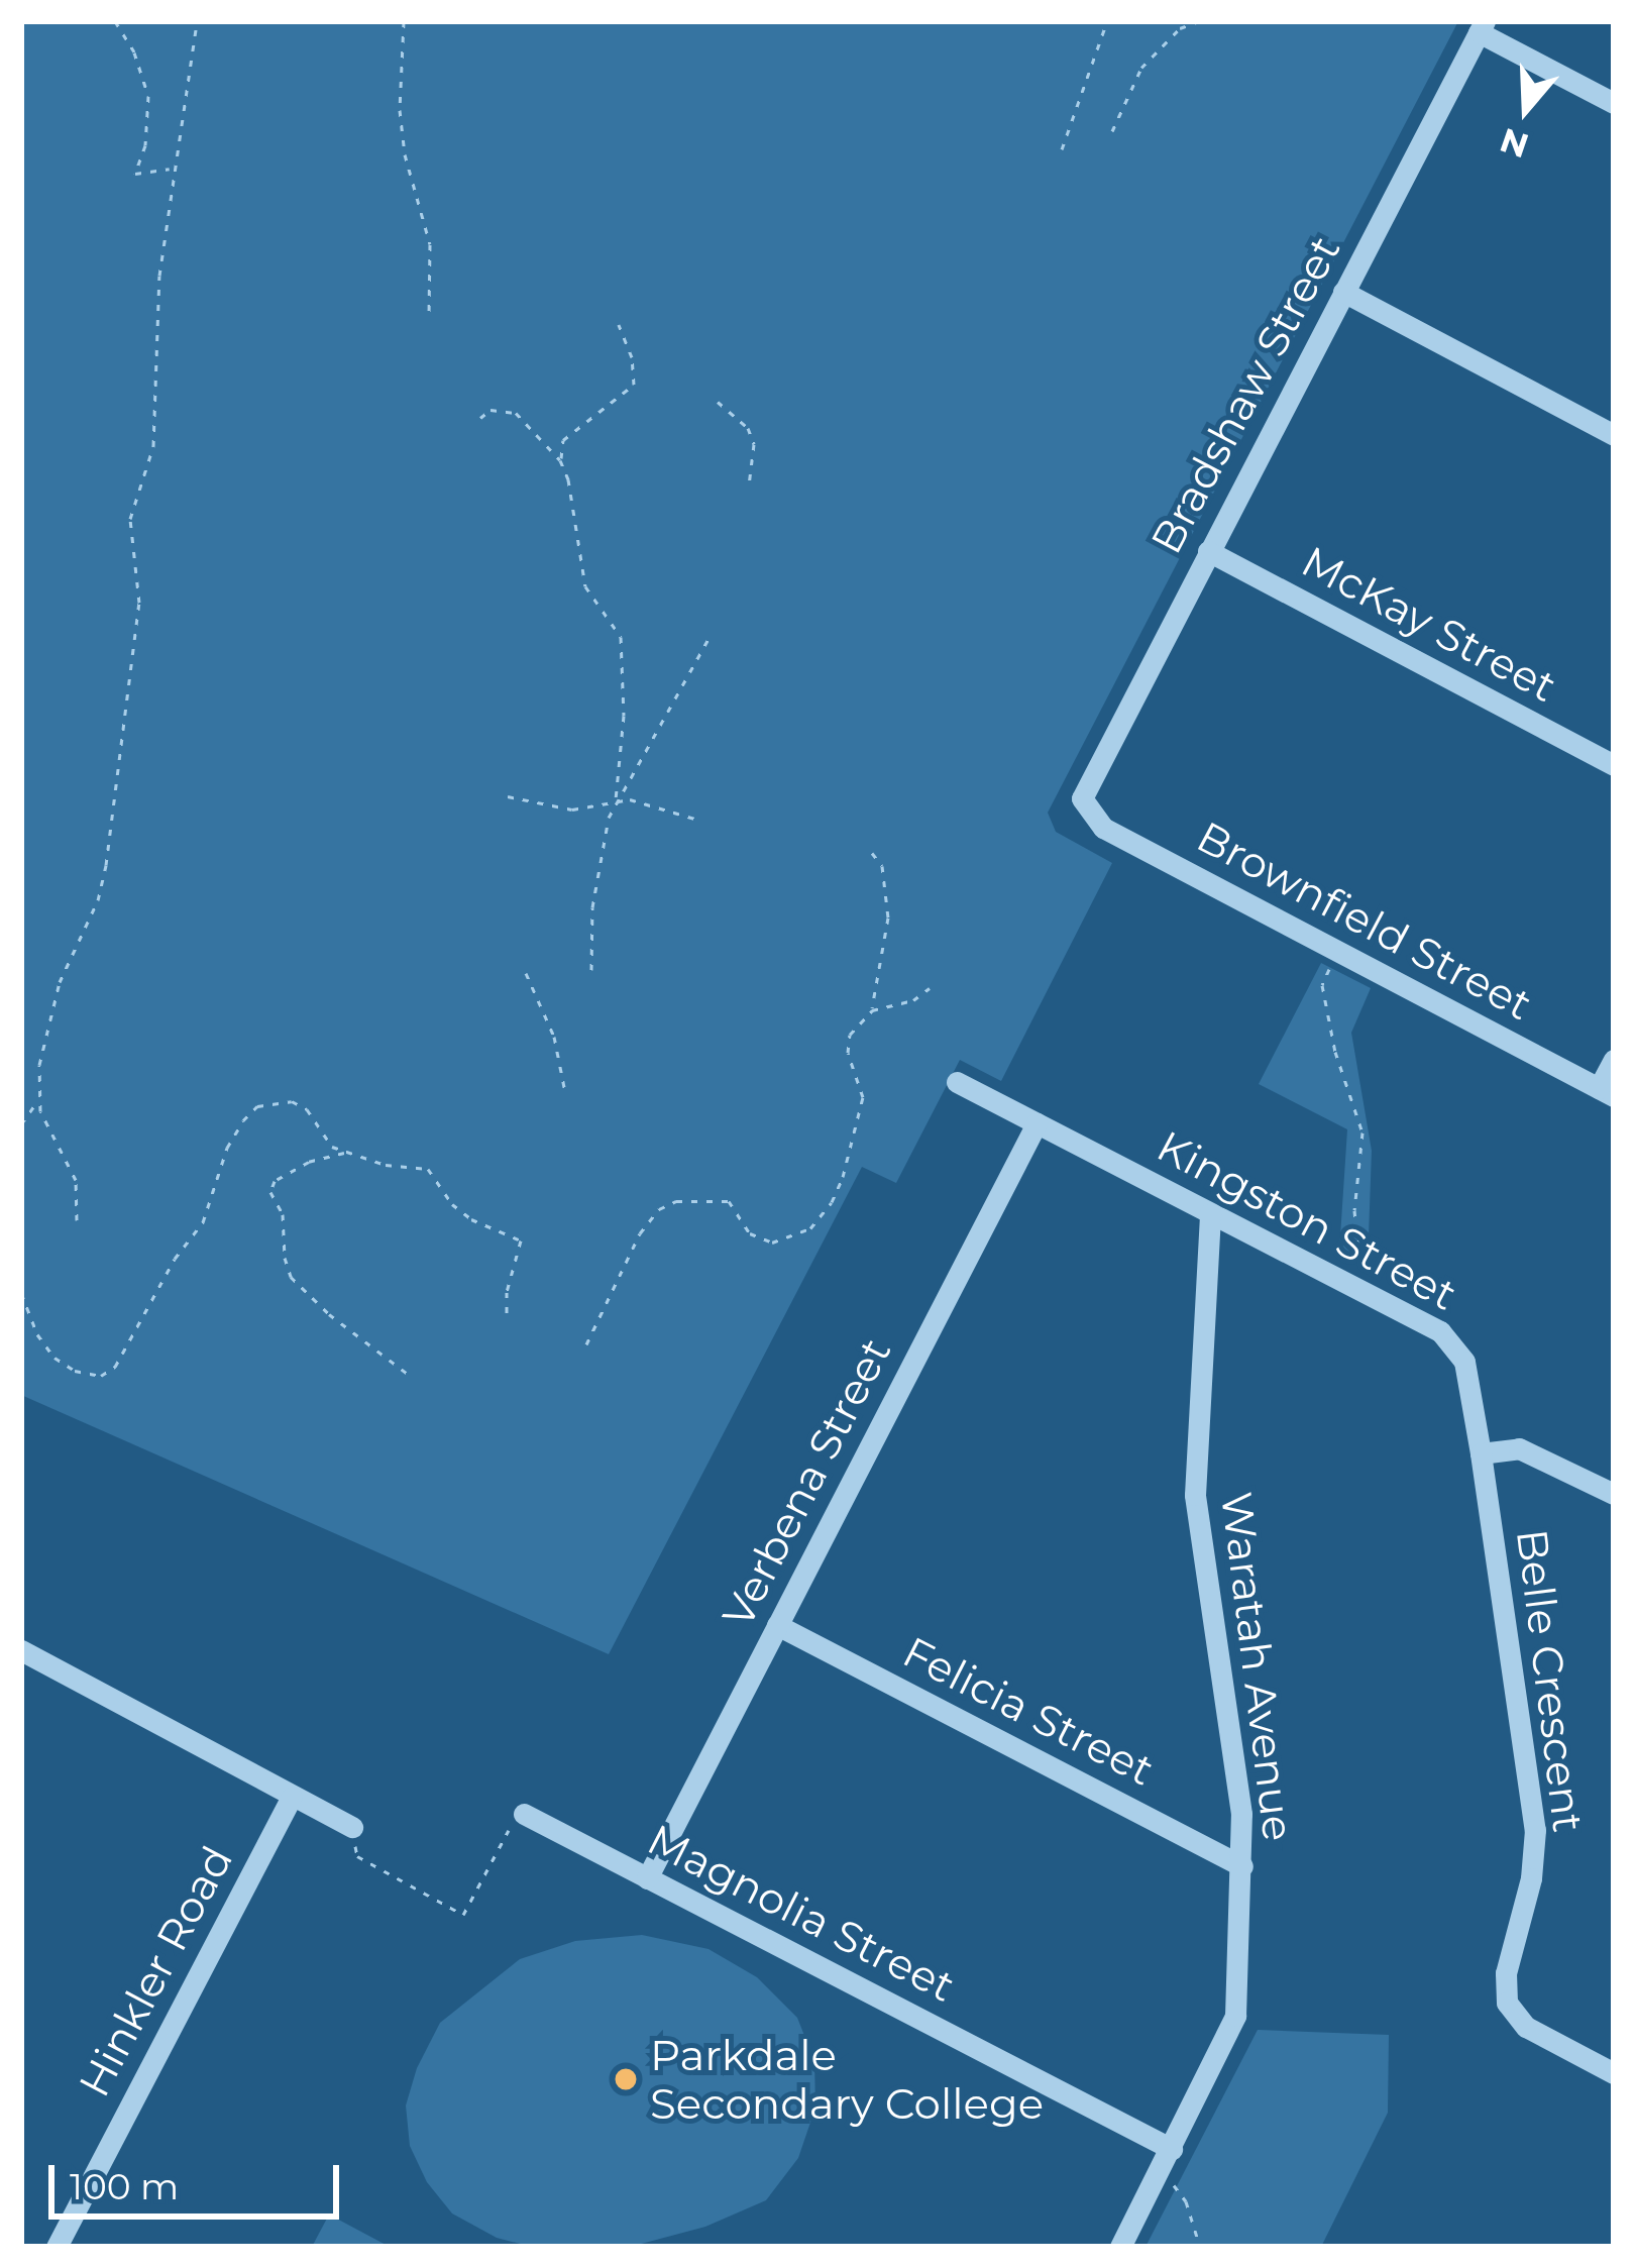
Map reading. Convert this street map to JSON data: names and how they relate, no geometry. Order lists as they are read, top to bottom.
{
  "streets": {
    "street": [
      "Bradshaw Street",
      "McKay Street",
      "Brownfield Street",
      "Kingston Street",
      "Verbena Street",
      "Waratah Avenue",
      "Belle Crescent",
      "Felicia Street",
      "Magnolia Street",
      "Hinkler Road"
    ]
  },
  "crossings": [
    ["Bradshaw Street", "McKay Street"],
    ["Bradshaw Street", "Brownfield Street"],
    ["Kingston Street", "Verbena Street"],
    ["Kingston Street", "Waratah Avenue"],
    ["Kingston Street", "Belle Crescent"],
    ["Verbena Street", "Felicia Street"],
    ["Verbena Street", "Magnolia Street"],
    ["Waratah Avenue", "Felicia Street"],
    ["Waratah Avenue", "Magnolia Street"]
  ],
  "places": ["Parkdale Secondary College"],
  "scale_bar": "100 m",
  "north": "bottom"
}
